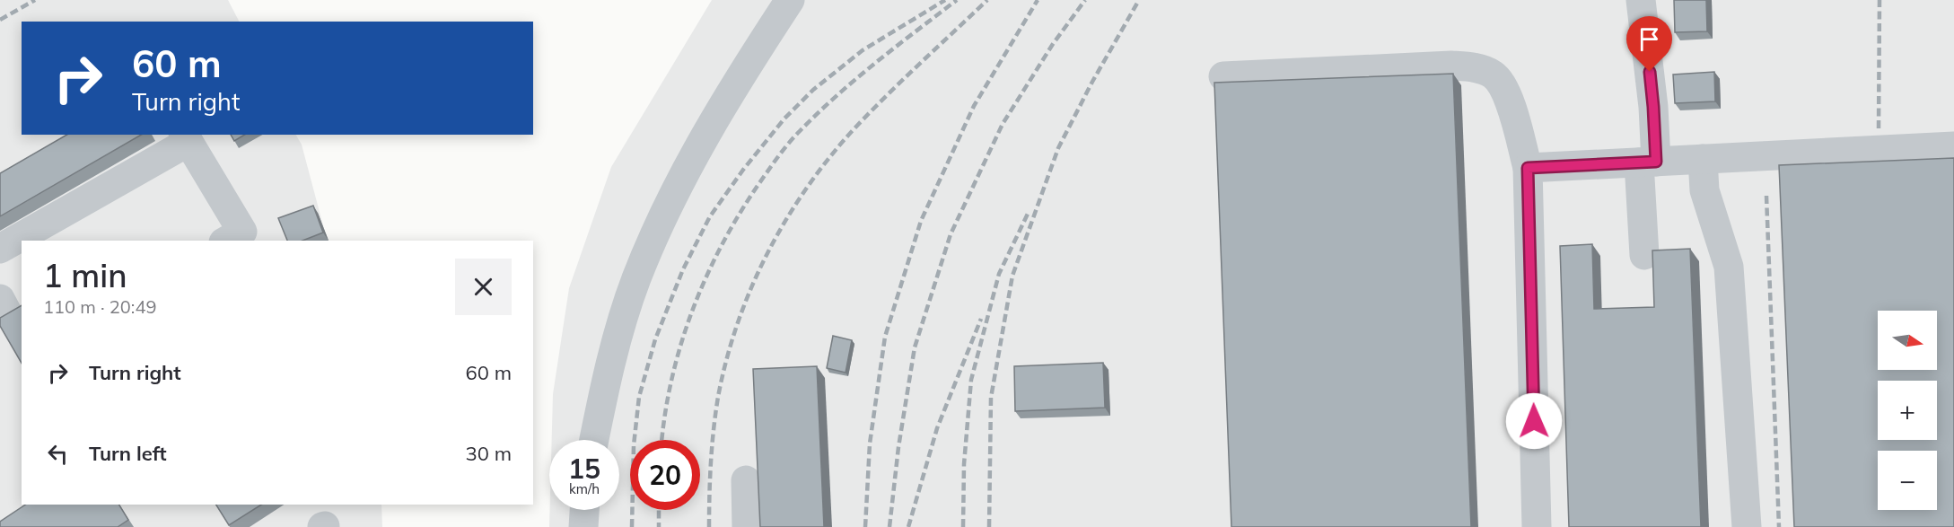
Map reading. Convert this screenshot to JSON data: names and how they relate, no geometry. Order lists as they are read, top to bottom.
{
  "north": "right",
  "page": {
    "turn": ["60 m", "Turn right"],
    "heading": ["1 min", "110 m · 20:49"],
    "map_buttons": ["+", "−"],
    "list": [
      {
        "name": "Turn right",
        "value": "60 m"
      },
      {
        "name": "Turn left",
        "value": "30 m"
      }
    ],
    "speed": "15 km/h",
    "limit": "20"
  }
}
